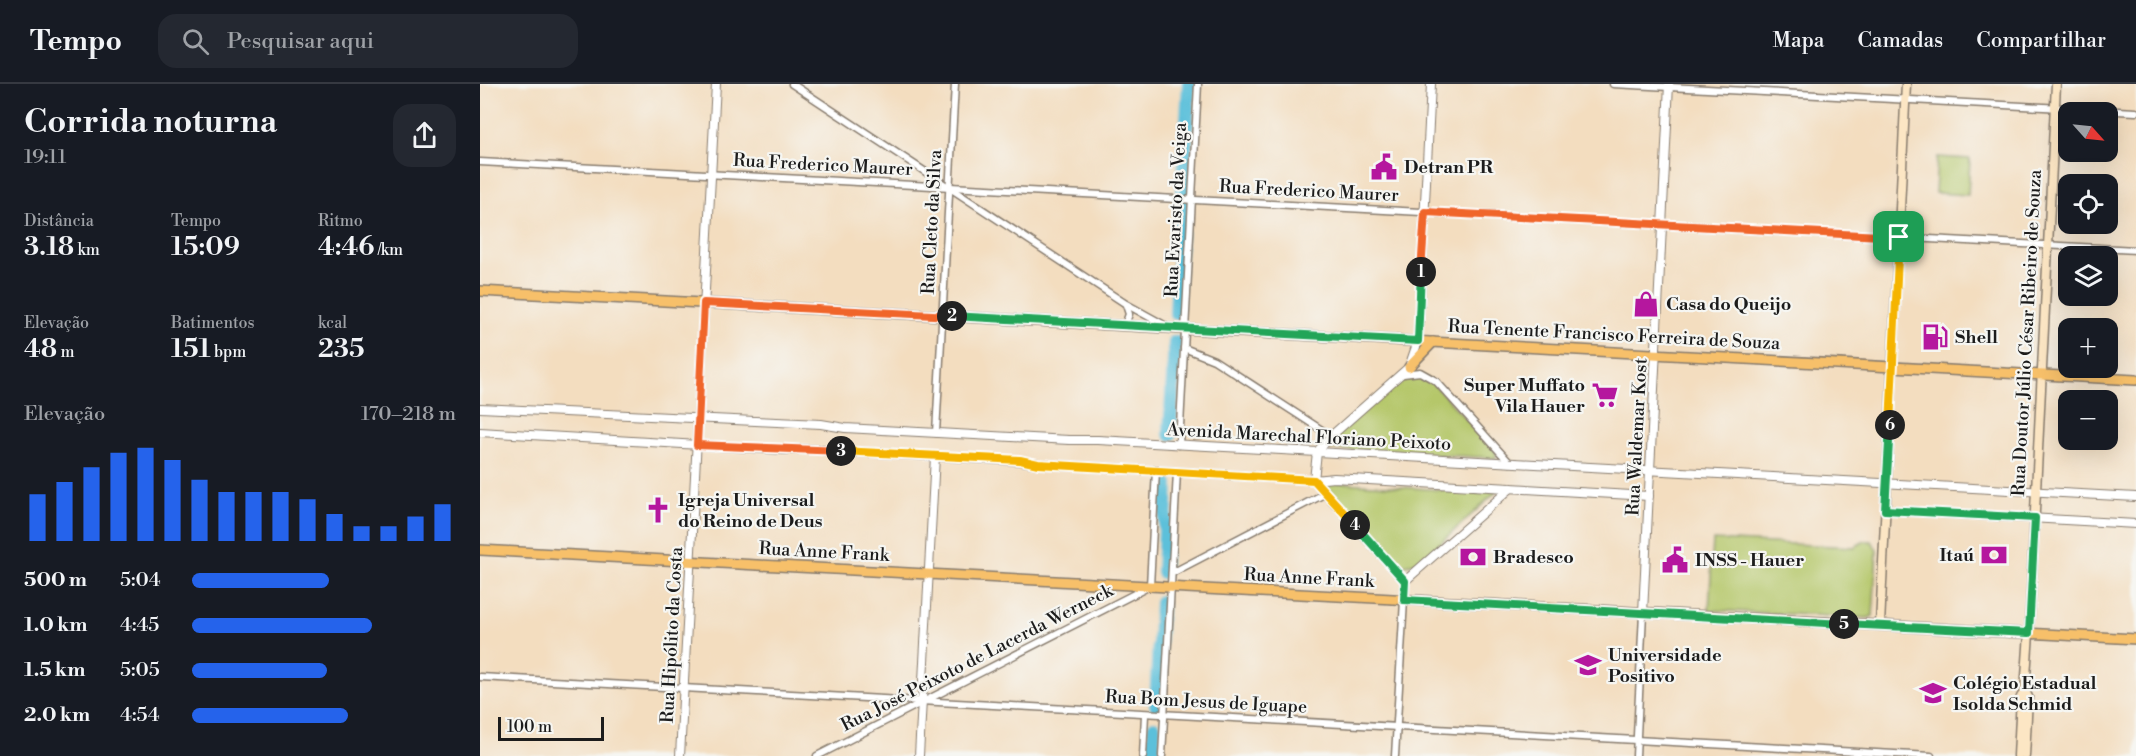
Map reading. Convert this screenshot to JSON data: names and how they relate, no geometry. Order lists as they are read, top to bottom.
{
  "streets": {
    "main road": ["Rua Doutor Júlio César Ribeiro de Souza", "Rua Tenente Francisco Ferreira de Souza", "Rua Anne Frank"],
    "street": [
      "Rua Frederico Maurer",
      "Rua Evaristo da Veiga",
      "Rua Cleto da Silva",
      "Avenida Marechal Floriano Peixoto",
      "Rua Waldemar Kost",
      "Rua Hipólito da Costa",
      "Rua José Peixoto de Lacerda Werneck",
      "Rua Bom Jesus de Iguape"
    ]
  },
  "crossings": [
    ["Rua Frederico Maurer", "Rua Evaristo da Veiga"],
    ["Rua Frederico Maurer", "Rua Cleto da Silva"],
    ["Rua Frederico Maurer", "Rua Doutor Júlio César Ribeiro de Souza"],
    ["Rua Frederico Maurer", "Rua Waldemar Kost"],
    ["Rua Frederico Maurer", "Rua Hipólito da Costa"],
    ["Rua Evaristo da Veiga", "Rua Tenente Francisco Ferreira de Souza"],
    ["Rua Evaristo da Veiga", "Avenida Marechal Floriano Peixoto"],
    ["Rua Cleto da Silva", "Rua Tenente Francisco Ferreira de Souza"],
    ["Rua Cleto da Silva", "Avenida Marechal Floriano Peixoto"],
    ["Rua Doutor Júlio César Ribeiro de Souza", "Rua Tenente Francisco Ferreira de Souza"],
    ["Rua Doutor Júlio César Ribeiro de Souza", "Avenida Marechal Floriano Peixoto"],
    ["Rua Doutor Júlio César Ribeiro de Souza", "Rua Anne Frank"],
    ["Rua Tenente Francisco Ferreira de Souza", "Rua Waldemar Kost"],
    ["Rua Tenente Francisco Ferreira de Souza", "Rua Hipólito da Costa"],
    ["Avenida Marechal Floriano Peixoto", "Rua Waldemar Kost"],
    ["Avenida Marechal Floriano Peixoto", "Rua Hipólito da Costa"],
    ["Rua Waldemar Kost", "Rua Anne Frank"],
    ["Rua Waldemar Kost", "Rua Bom Jesus de Iguape"],
    ["Rua Anne Frank", "Rua Hipólito da Costa"],
    ["Rua Anne Frank", "Rua José Peixoto de Lacerda Werneck"],
    ["Rua Hipólito da Costa", "Rua Bom Jesus de Iguape"],
    ["Rua José Peixoto de Lacerda Werneck", "Rua Bom Jesus de Iguape"]
  ],
  "places": {
    "public building": ["Detran PR", "INSS - Hauer"],
    "shop": ["Casa do Queijo"],
    "fuel station": ["Shell"],
    "supermarket": ["Super Muffato Vila Hauer"],
    "church": ["Igreja Universal do Reino de Deus"],
    "bank": ["Itaú", "Bradesco"],
    "school or university": ["Universidade Positivo", "Colégio Estadual Isolda Schmid"]
  },
  "scale_bar": "100 m",
  "north": "bottom right",
  "page": {
    "header": "Tempo",
    "search": "Pesquisar aqui",
    "nav": ["Mapa", "Camadas", "Compartilhar"],
    "heading": ["Corrida noturna", "19:11"],
    "map_buttons": ["+", "−"],
    "stats": [
      ["Distância", "3.18 km"],
      ["Tempo", "15:09"],
      ["Ritmo", "4:46 /km"],
      ["Elevação", "48 m"],
      ["Batimentos", "151 bpm"],
      ["kcal", "235"]
    ],
    "pins": [
      "1",
      "2",
      "6",
      "3",
      "4",
      "5"
    ],
    "chart": ["Elevação", "170–218 m"],
    "list": [
      {
        "name": "500 m",
        "note": "5:04"
      },
      {
        "name": "1.0 km",
        "note": "4:45"
      },
      {
        "name": "1.5 km",
        "note": "5:05"
      },
      {
        "name": "2.0 km",
        "note": "4:54"
      }
    ],
    "scale": "100 m"
  }
}
